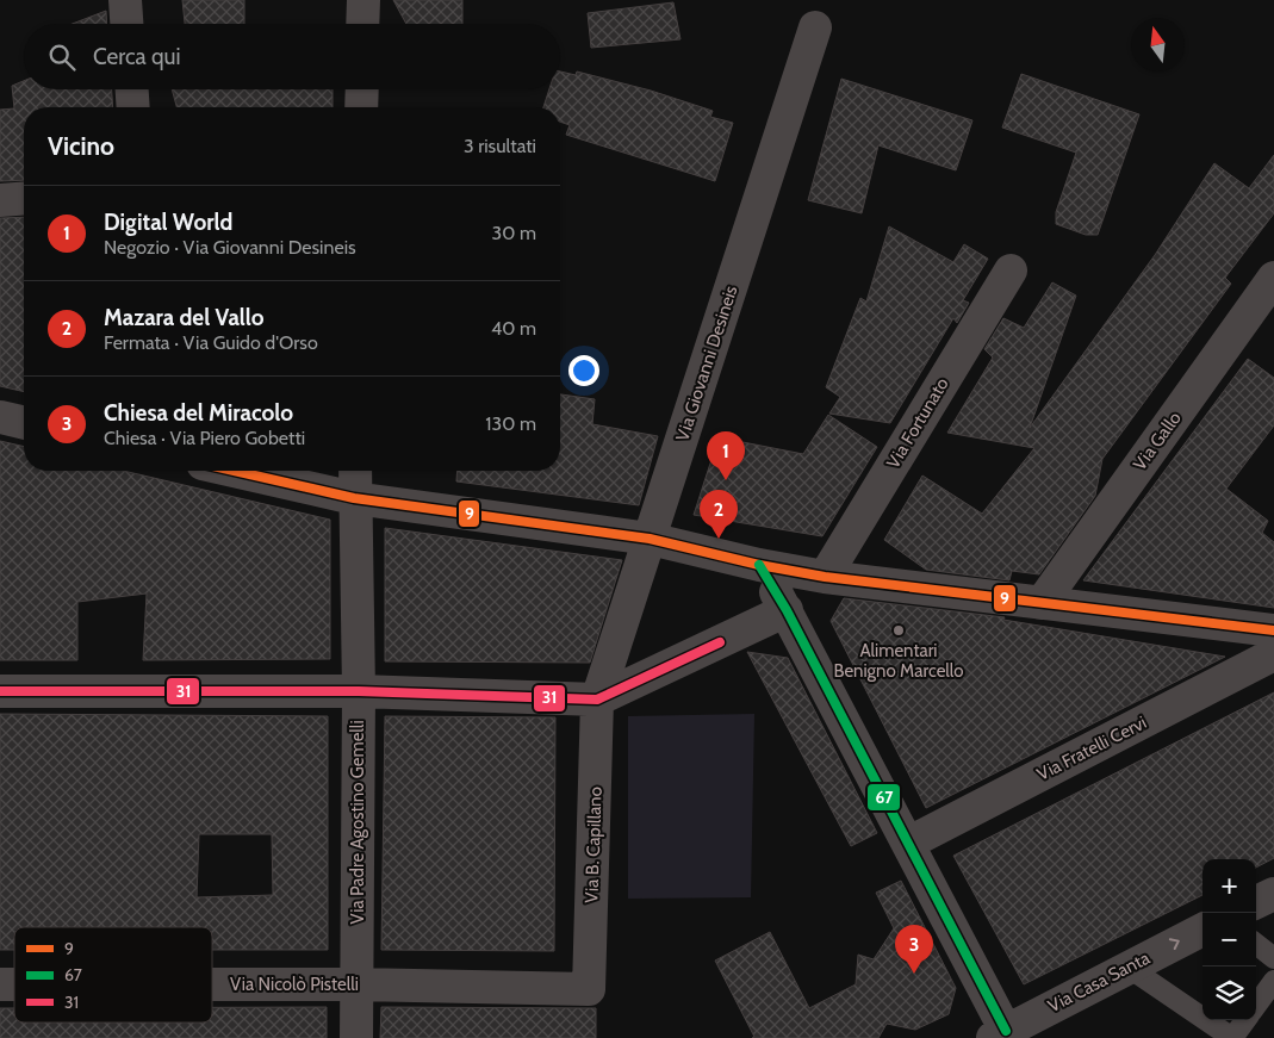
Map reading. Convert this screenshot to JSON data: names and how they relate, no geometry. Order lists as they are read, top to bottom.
{
  "streets": {
    "street": [
      "Via Giovanni Desineis",
      "Via Fortunato",
      "Via Gallo",
      "Via Fratelli Cervi",
      "Via Padre Agostino Gemelli",
      "Via B. Capillano",
      "Via Casa Santa",
      "Via Nicolò Pistelli"
    ]
  },
  "crossings": [
    ["Via Giovanni Desineis", "Via B. Capillano"],
    ["Via Padre Agostino Gemelli", "Via Nicolò Pistelli"],
    ["Via B. Capillano", "Via Nicolò Pistelli"]
  ],
  "one_way": ["Via Casa Santa"],
  "places": ["Alimentari Benigno Marcello"],
  "lines": ["transit line 9", "transit line 67", "transit line 31"],
  "legend": ["9", "67", "31"],
  "north": "top",
  "page": {
    "search": "Cerca qui",
    "heading": ["Vicino", "3 risultati"],
    "list": [
      {
        "mark": "1",
        "name": "Digital World",
        "note": "Negozio · Via Giovanni Desineis",
        "value": "30 m"
      },
      {
        "mark": "2",
        "name": "Mazara del Vallo",
        "note": "Fermata · Via Guido d'Orso",
        "value": "40 m"
      },
      {
        "mark": "3",
        "name": "Chiesa del Miracolo",
        "note": "Chiesa · Via Piero Gobetti",
        "value": "130 m"
      }
    ],
    "pins": ["1", "2", "3"],
    "map_buttons": ["+", "−"]
  }
}
